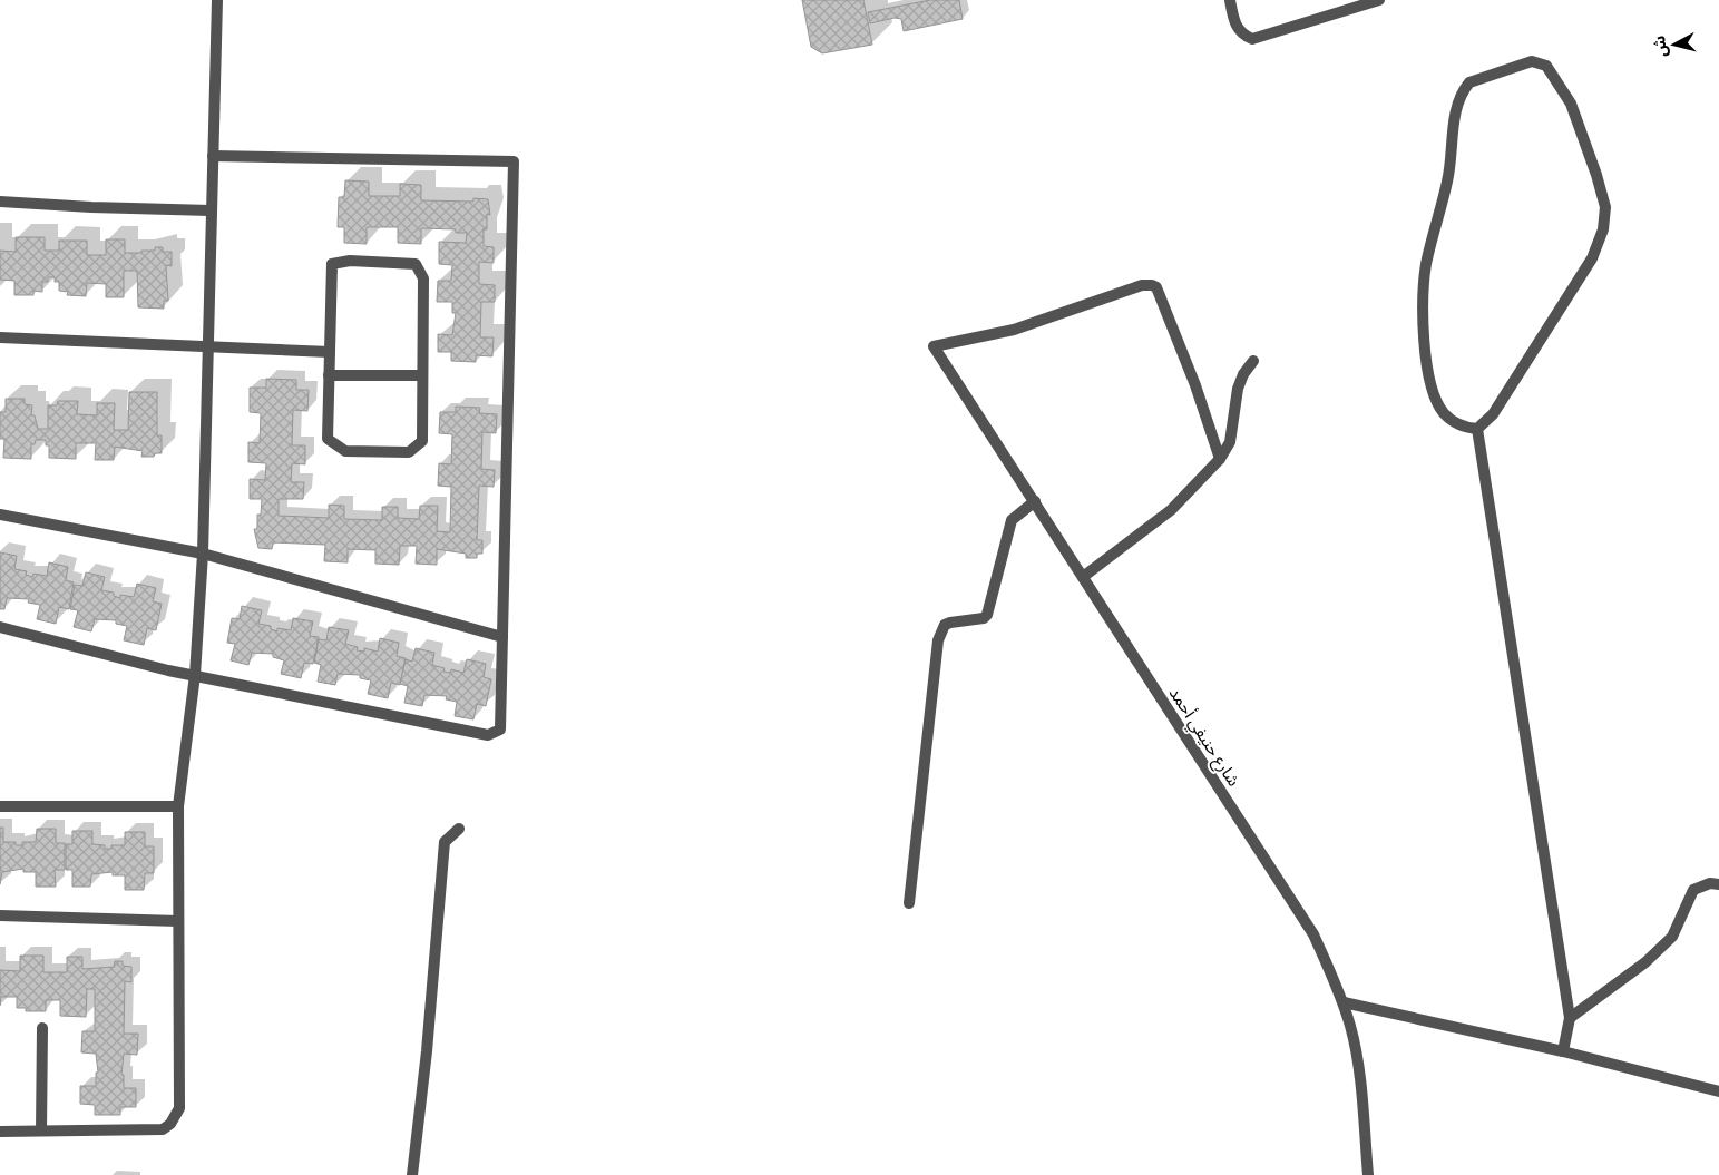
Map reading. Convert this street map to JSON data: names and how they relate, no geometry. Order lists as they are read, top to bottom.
{
  "streets": {
    "street": ["شارع حنيفي أحمد"]
  },
  "north": "left"
}
